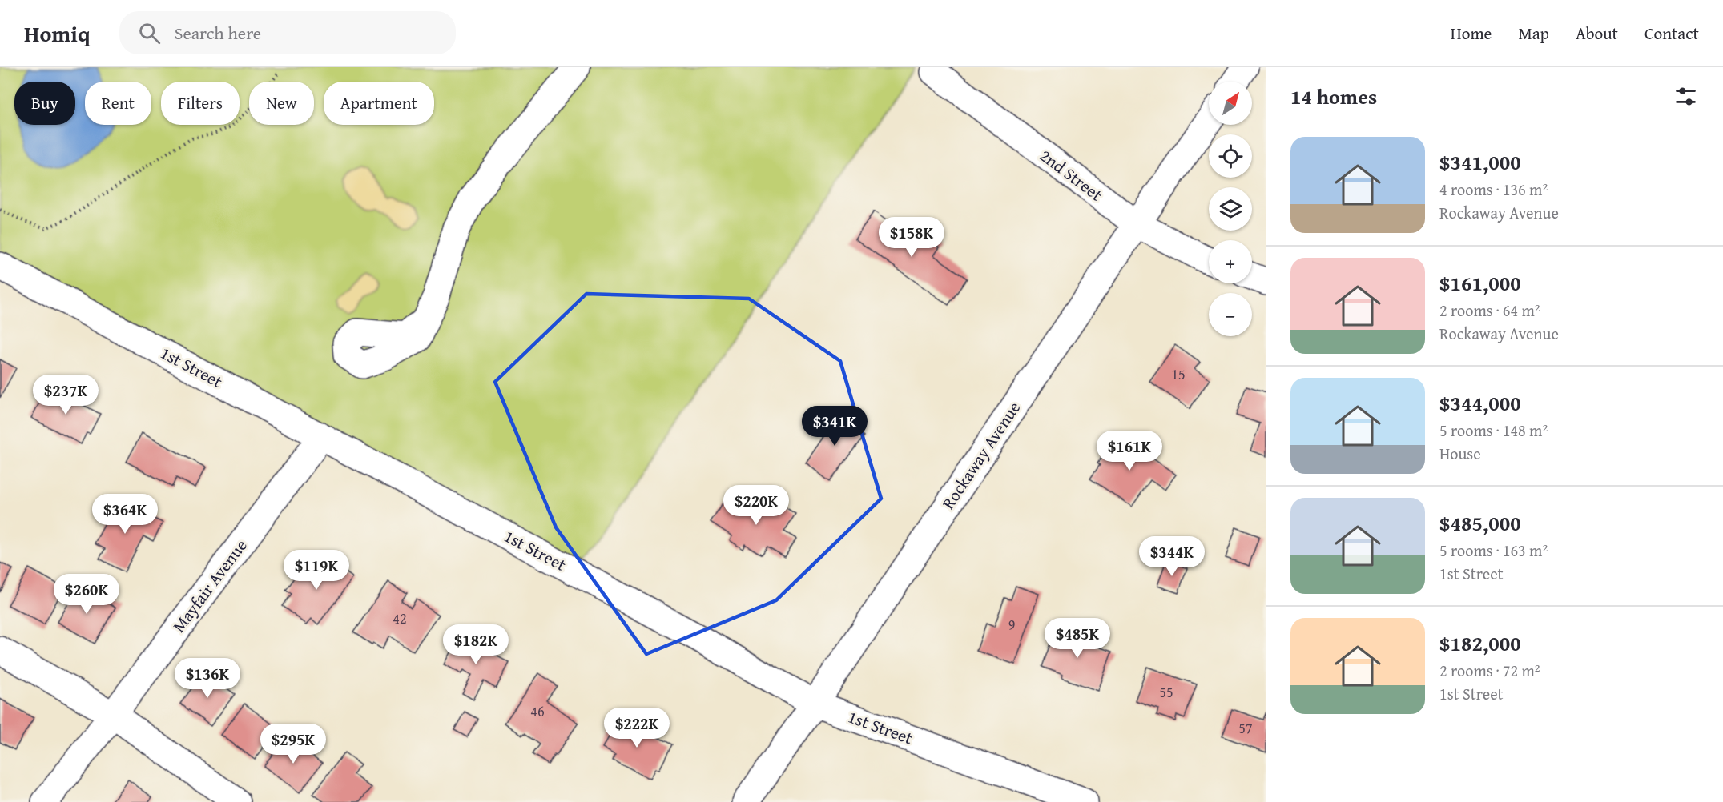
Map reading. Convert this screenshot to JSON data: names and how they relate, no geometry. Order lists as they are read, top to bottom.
{
  "streets": {
    "street": [
      "2nd Street",
      "1st Street",
      "Rockaway Avenue",
      "Mayfair Avenue"
    ]
  },
  "crossings": [
    ["2nd Street", "Rockaway Avenue"],
    ["1st Street", "Rockaway Avenue"],
    ["1st Street", "Mayfair Avenue"]
  ],
  "house_numbers": [
    "15",
    "42",
    "9",
    "55",
    "46",
    "57"
  ],
  "north": "top right",
  "page": {
    "header": "Homiq",
    "search": "Search here",
    "nav": [
      "Home",
      "Map",
      "About",
      "Contact"
    ],
    "heading": "14 homes",
    "map_buttons": ["+", "−"],
    "chip": [
      "Buy",
      "Rent",
      "Filters",
      "New",
      "Apartment"
    ],
    "list": [
      {
        "name": "$341,000",
        "note": "4 rooms · 136 m² · Rockaway Avenue"
      },
      {
        "name": "$161,000",
        "note": "2 rooms · 64 m² · Rockaway Avenue"
      },
      {
        "name": "$344,000",
        "note": "5 rooms · 148 m² · House"
      },
      {
        "name": "$485,000",
        "note": "5 rooms · 163 m² · 1st Street"
      },
      {
        "name": "$182,000",
        "note": "2 rooms · 72 m² · 1st Street"
      }
    ],
    "price": [
      "$158K",
      "$237K",
      "$341K",
      "$161K",
      "$220K",
      "$364K",
      "$344K",
      "$119K",
      "$260K",
      "$485K",
      "$182K",
      "$136K",
      "$222K",
      "$295K"
    ]
  }
}
